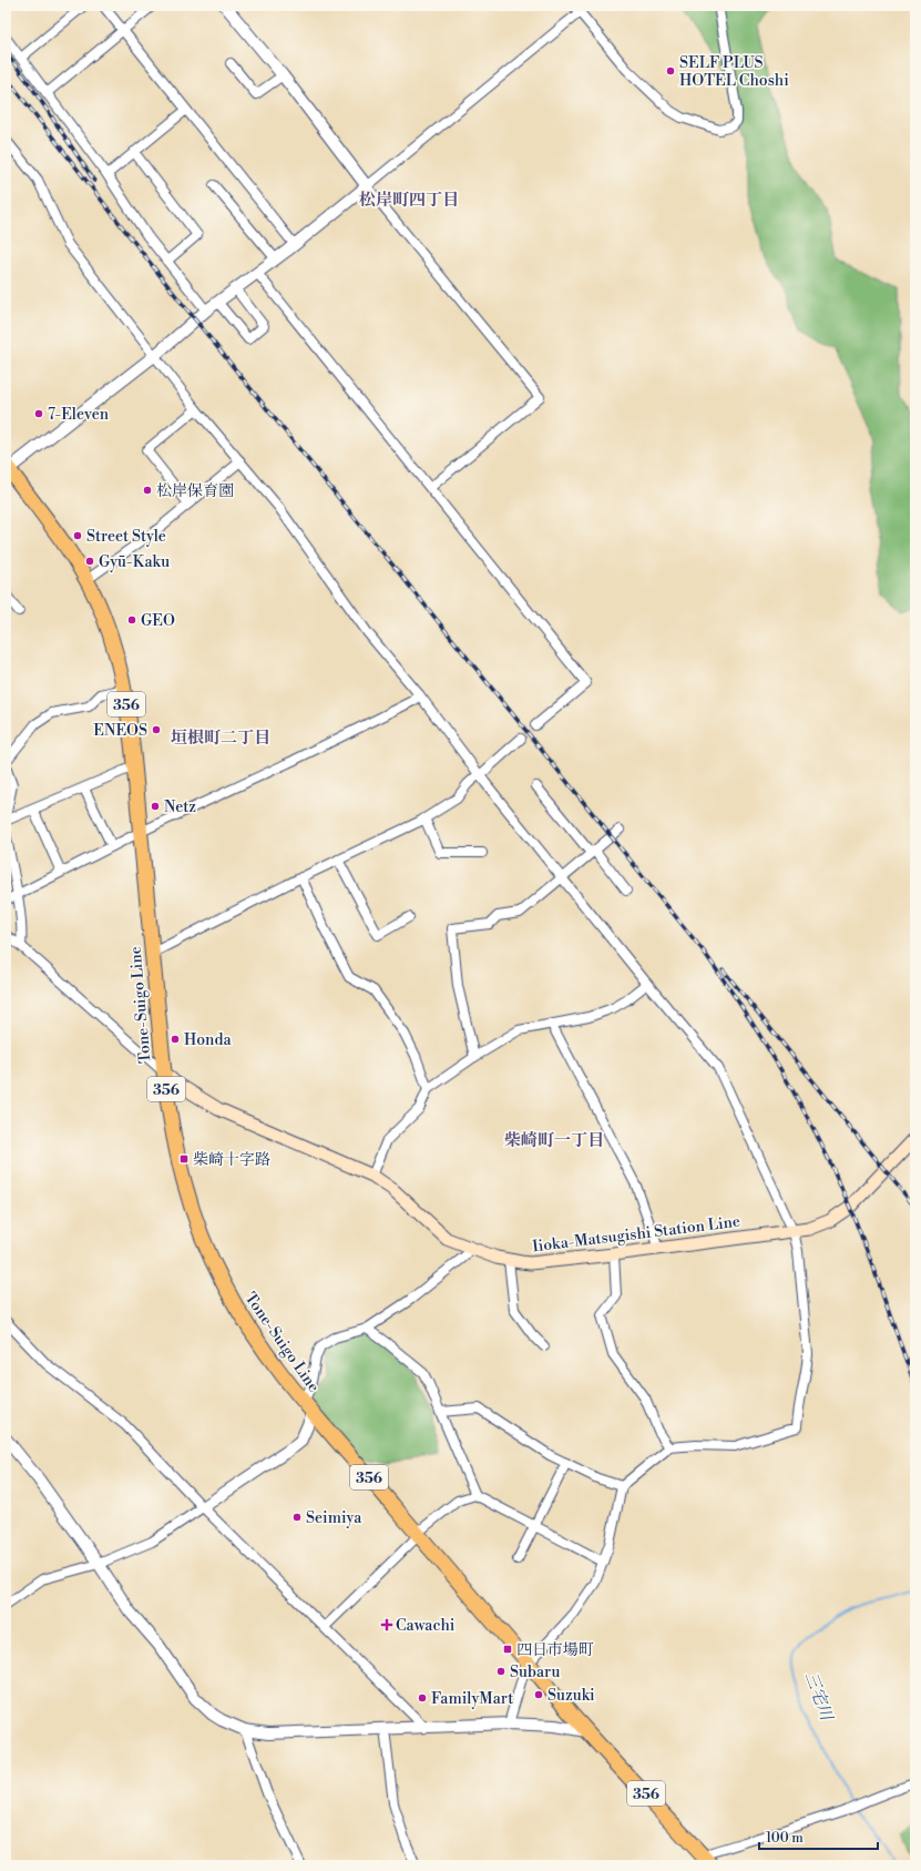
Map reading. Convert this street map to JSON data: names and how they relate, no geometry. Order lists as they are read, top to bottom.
{
  "streets": {
    "highway": ["356", "Tone-Suigo Line"],
    "main road": ["Iioka-Matsugishi Station Line"]
  },
  "crossings": [
    ["Tone-Suigo Line", "Iioka-Matsugishi Station Line"]
  ],
  "districts": ["松岸町四丁目", "垣根町二丁目", "柴崎町一丁目"],
  "water": ["三宅川"],
  "places": {
    "other": [
      "SELF PLUS HOTEL Choshi",
      "7-Eleven",
      "松岸保育園",
      "Street Style",
      "Gyū-Kaku",
      "GEO",
      "ENEOS",
      "Netz",
      "Honda",
      "Seimiya",
      "Subaru",
      "Suzuki",
      "FamilyMart"
    ],
    "transit": ["柴崎十字路", "四日市場町"],
    "health": ["Cawachi"]
  },
  "scale_bar": "100 m"
}
